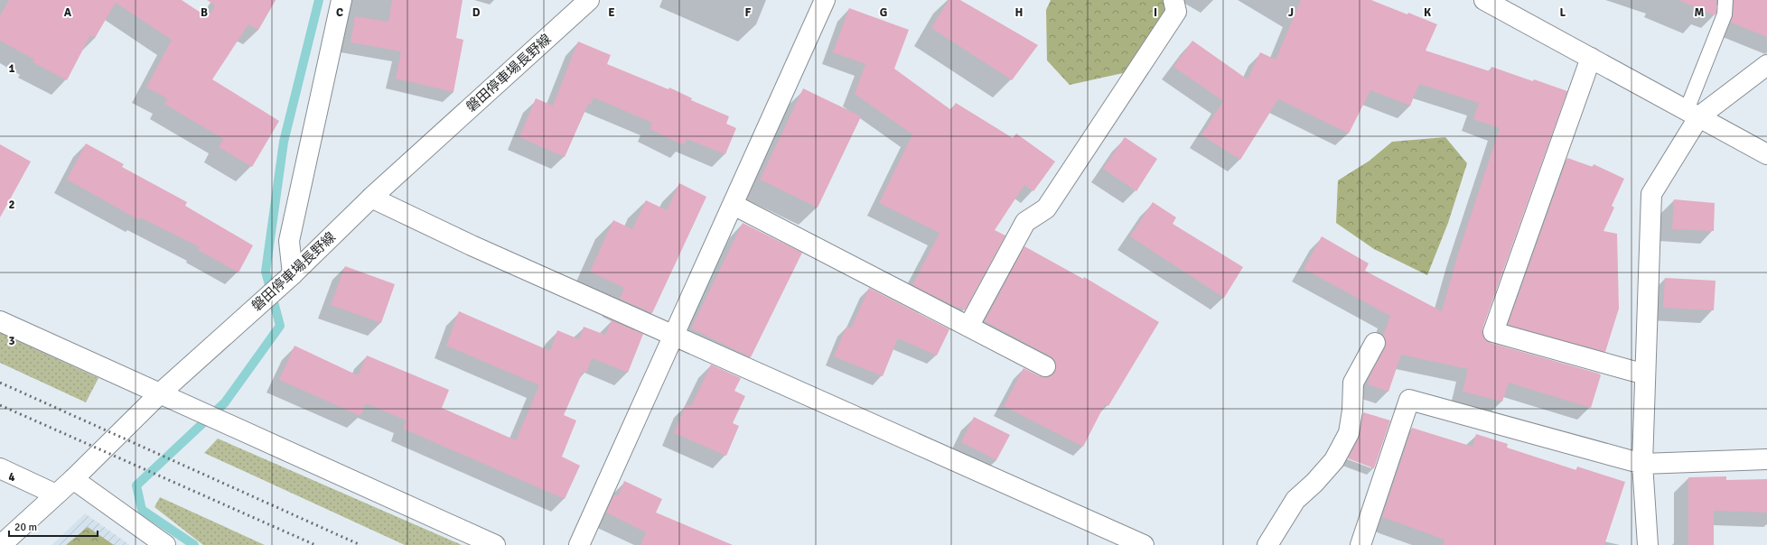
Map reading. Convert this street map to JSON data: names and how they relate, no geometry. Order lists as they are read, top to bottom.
{
  "streets": {
    "street": ["磐田停車場長野線"]
  },
  "scale_bar": "20 m",
  "grid": {
    "columns": [
      "A",
      "B",
      "C",
      "D",
      "E",
      "F",
      "G",
      "H",
      "I",
      "J",
      "K",
      "L",
      "M"
    ],
    "rows": [
      "1",
      "2",
      "3",
      "4"
    ]
  }
}
